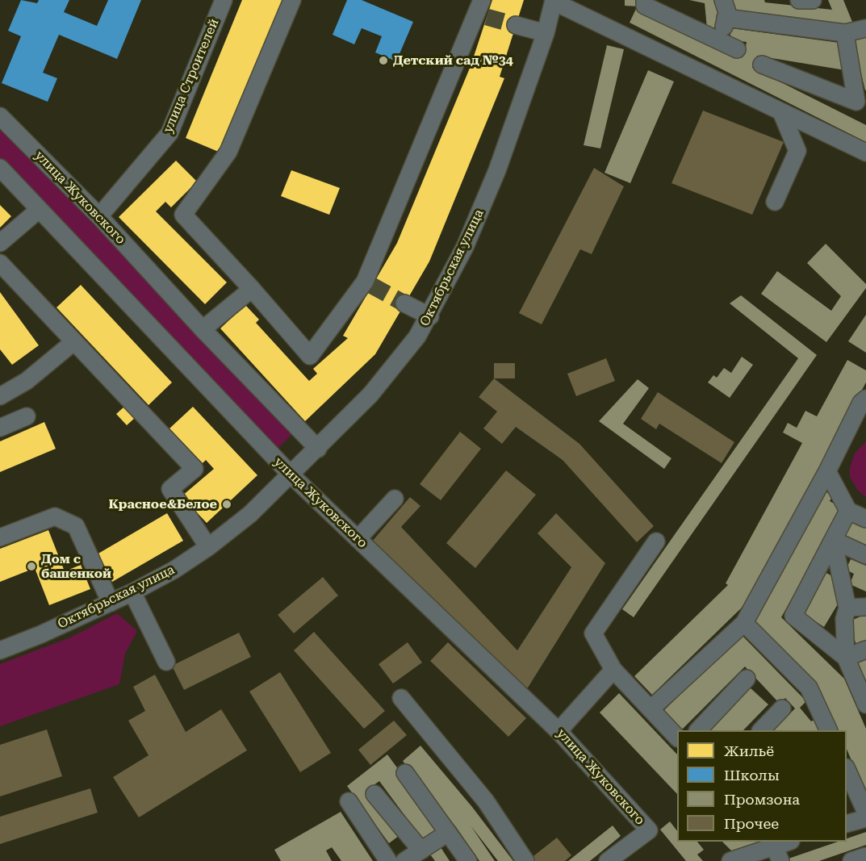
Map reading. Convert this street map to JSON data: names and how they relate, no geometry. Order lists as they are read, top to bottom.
{
  "streets": {
    "street": ["улица Строителей", "улица Жуковского", "Октябрьская улица"]
  },
  "crossings": [
    ["улица Строителей", "улица Жуковского"],
    ["улица Жуковского", "Октябрьская улица"]
  ],
  "places": ["Детский сад №34", "Красное&Белое", "Дом с башенкой"],
  "legend": [
    "Жильё",
    "Школы",
    "Промзона",
    "Прочее"
  ]
}
